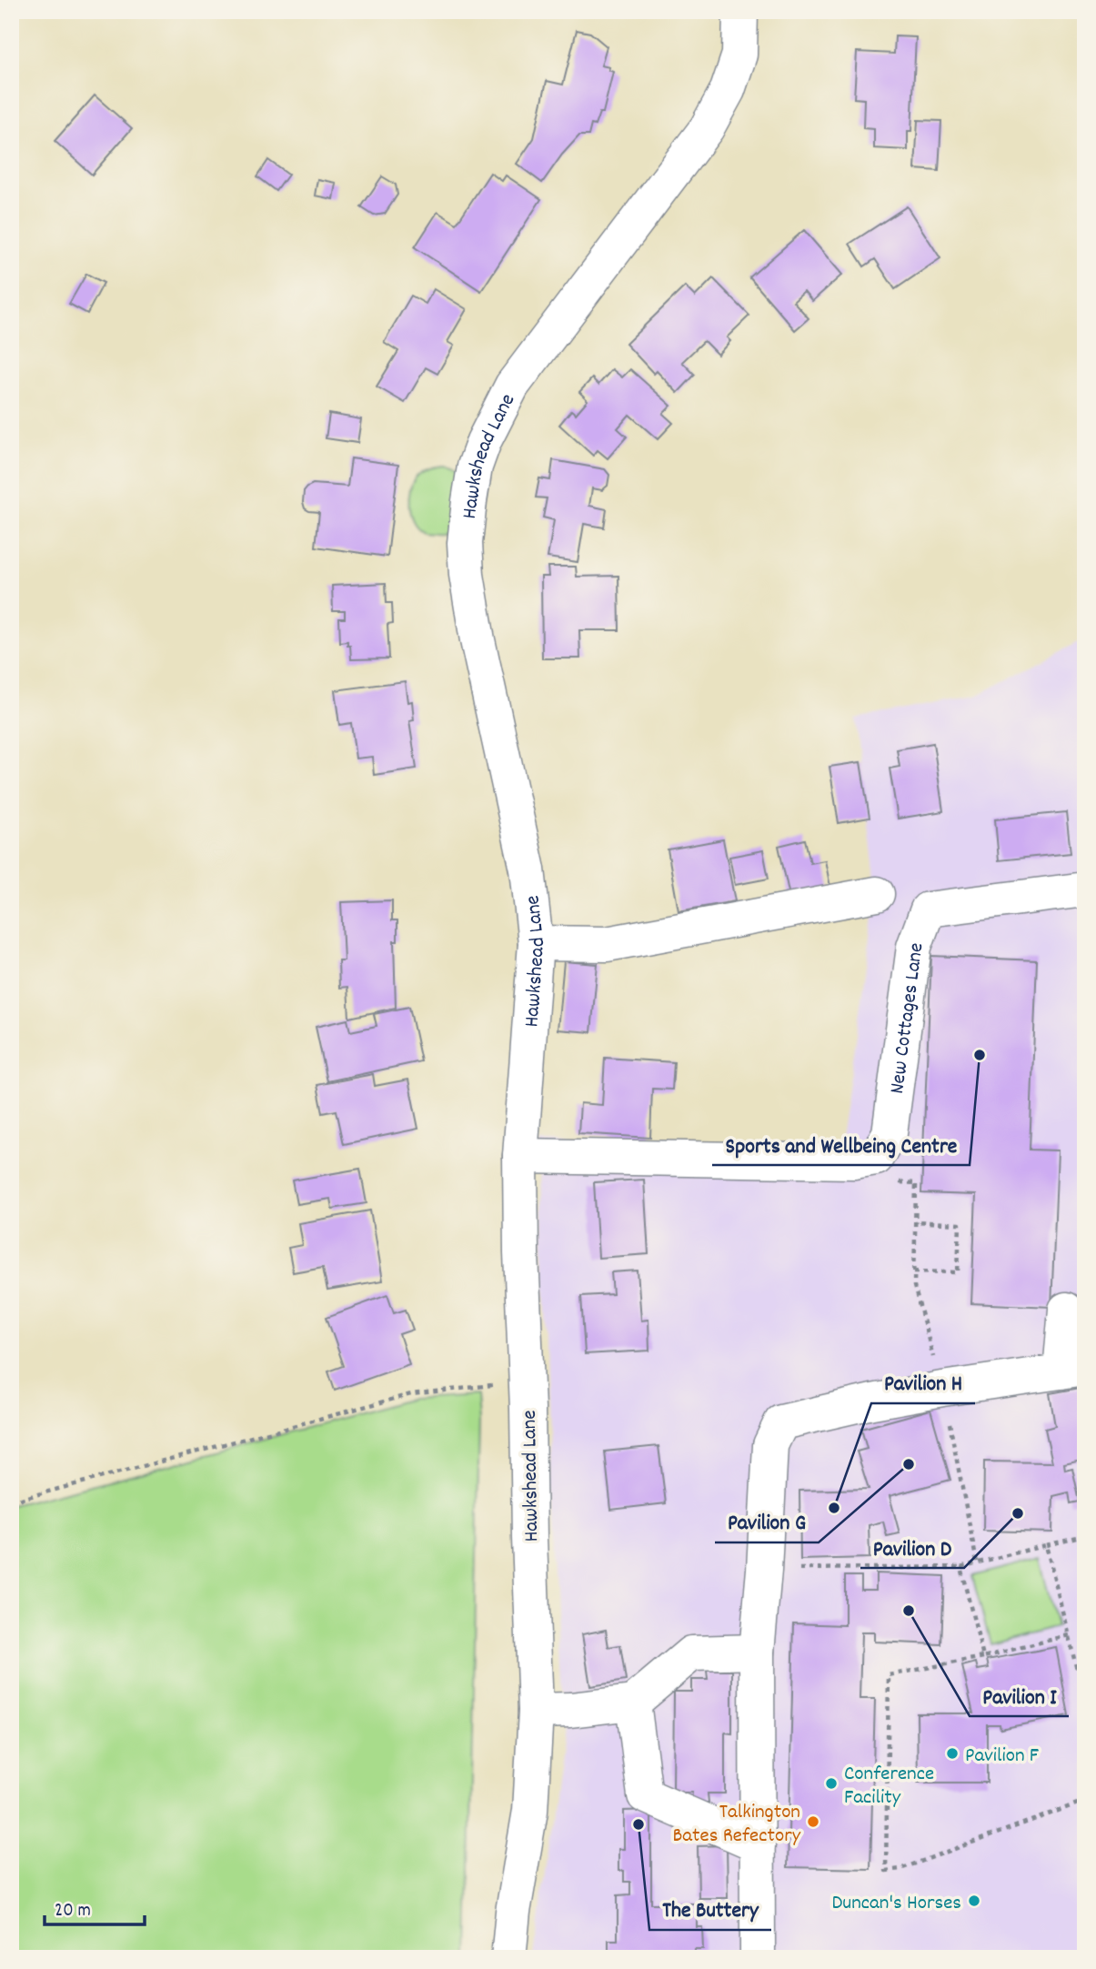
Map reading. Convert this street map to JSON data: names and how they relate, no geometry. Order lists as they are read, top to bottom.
{
  "streets": {
    "street": ["Hawkshead Lane", "New Cottages Lane"]
  },
  "crossings": [
    ["Hawkshead Lane", "New Cottages Lane"]
  ],
  "places": [
    "Sports and Wellbeing Centre",
    "Pavilion G",
    "Pavilion H",
    "Pavilion D",
    "Pavilion I",
    "Pavilion F",
    "Conference Facility",
    "Talkington Bates Refectory",
    "The Buttery",
    "Duncan's Horses"
  ],
  "scale_bar": "20 m"
}
